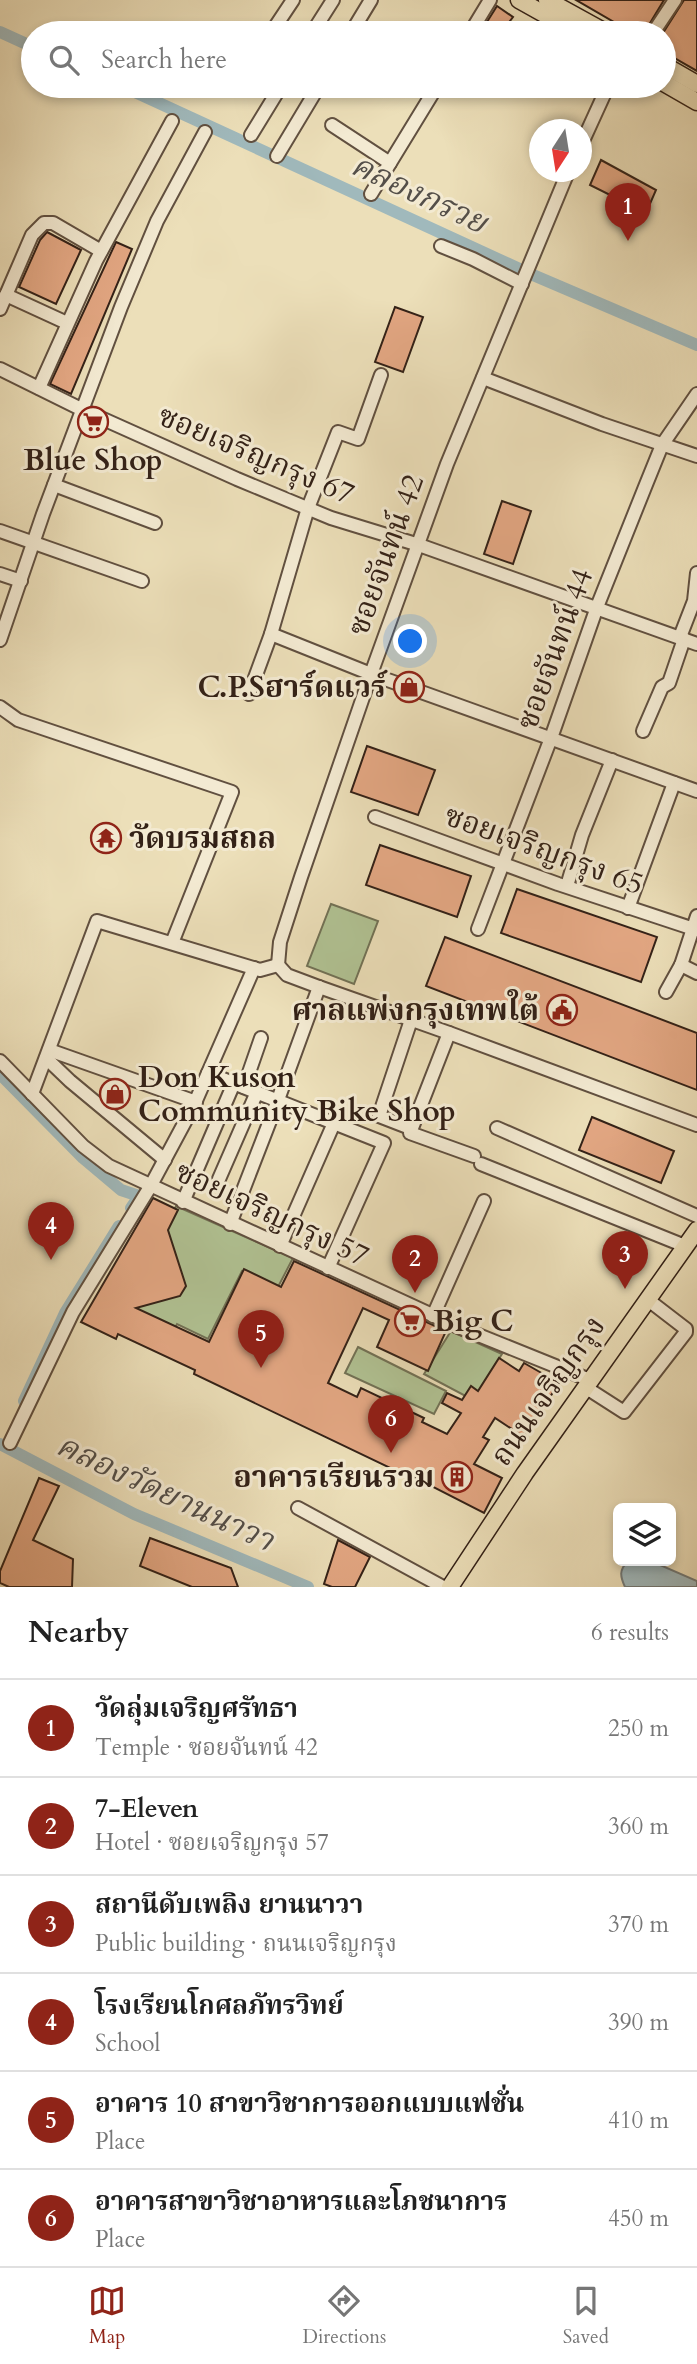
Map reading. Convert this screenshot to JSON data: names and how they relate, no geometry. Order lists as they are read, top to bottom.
{
  "streets": {
    "main road": ["ถนนเจริญกรุง"],
    "street": [
      "ซอยเจริญกรุง 67",
      "ซอยจันทน์ 42",
      "ซอยจันทน์ 44",
      "ซอยเจริญกรุง 65",
      "ซอยเจริญกรุง 57"
    ]
  },
  "crossings": [
    ["ซอยเจริญกรุง 67", "ซอยจันทน์ 42"],
    ["ซอยเจริญกรุง 67", "ซอยจันทน์ 44"],
    ["ซอยจันทน์ 44", "ซอยเจริญกรุง 65"],
    ["ซอยเจริญกรุง 57", "ถนนเจริญกรุง"]
  ],
  "water": ["คลองกรวย", "คลองวัดยานนาวา"],
  "places": {
    "supermarket": ["Blue Shop", "Big C"],
    "shop": ["C.P.Sฮาร์ดแวร์", "Don Kuson Community Bike Shop"],
    "temple": ["วัดบรมสถล"],
    "public building": ["ศาลแพ่งกรุงเทพใต้"],
    "building": ["อาคารเรียนรวม"]
  },
  "north": "bottom",
  "page": {
    "search": "Search here",
    "pins": [
      "1",
      "4",
      "3",
      "2",
      "5",
      "6"
    ],
    "heading": ["Nearby", "6 results"],
    "list": [
      {
        "mark": "1",
        "name": "วัดลุ่มเจริญศรัทธา",
        "note": "Temple · ซอยจันทน์ 42",
        "value": "250 m"
      },
      {
        "mark": "2",
        "name": "7-Eleven",
        "note": "Hotel · ซอยเจริญกรุง 57",
        "value": "360 m"
      },
      {
        "mark": "3",
        "name": "สถานีดับเพลิง ยานนาวา",
        "note": "Public building · ถนนเจริญกรุง",
        "value": "370 m"
      },
      {
        "mark": "4",
        "name": "โรงเรียนโกศลภัทรวิทย์",
        "note": "School",
        "value": "390 m"
      },
      {
        "mark": "5",
        "name": "อาคาร 10 สาขาวิชาการออกแบบแฟชั่น",
        "note": "Place",
        "value": "410 m"
      },
      {
        "mark": "6",
        "name": "อาคารสาขาวิชาอาหารและโภชนาการ",
        "note": "Place",
        "value": "450 m"
      }
    ],
    "nav": ["Map", "Directions", "Saved"]
  }
}
